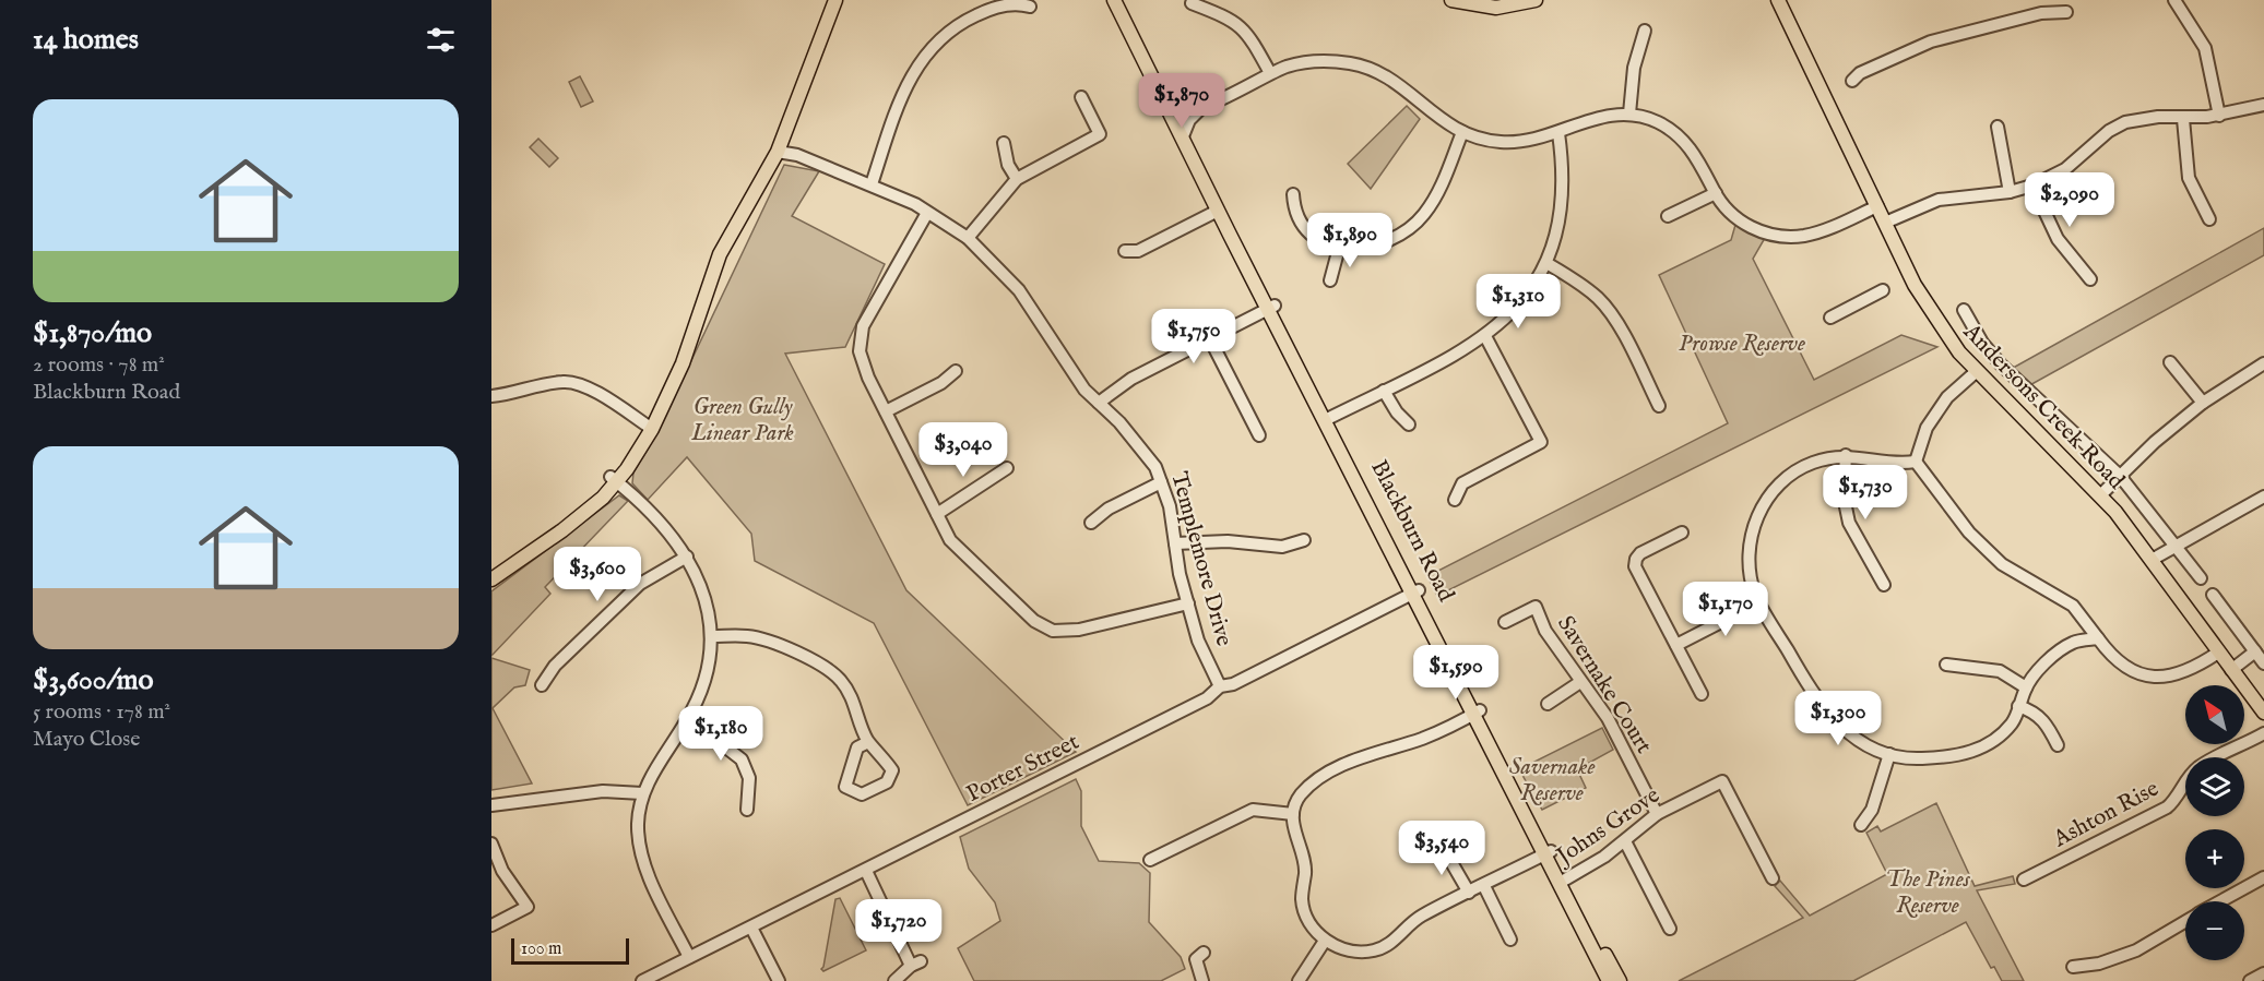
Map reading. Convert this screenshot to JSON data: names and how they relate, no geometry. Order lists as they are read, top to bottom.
{
  "streets": {
    "main road": ["Andersons Creek Road", "Blackburn Road"],
    "street": [
      "Templemore Drive",
      "Savernake Court",
      "Porter Street",
      "Ashton Rise",
      "Johns Grove"
    ]
  },
  "crossings": [
    ["Blackburn Road", "Porter Street"],
    ["Blackburn Road", "Johns Grove"],
    ["Templemore Drive", "Porter Street"],
    ["Savernake Court", "Johns Grove"]
  ],
  "parks": [
    "Prowse Reserve",
    "Green Gully Linear Park",
    "Savernake Reserve",
    "The Pines Reserve"
  ],
  "scale_bar": "100 m",
  "north": "top left",
  "page": {
    "heading": "14 homes",
    "price": [
      "$1,870",
      "$2,090",
      "$1,890",
      "$1,310",
      "$1,750",
      "$3,040",
      "$1,730",
      "$3,600",
      "$1,170",
      "$1,590",
      "$1,300",
      "$1,180",
      "$3,540",
      "$1,720"
    ],
    "list": [
      {
        "name": "$1,870/mo",
        "note": "2 rooms · 78 m² · Blackburn Road"
      },
      {
        "name": "$3,600/mo",
        "note": "5 rooms · 178 m² · Mayo Close"
      }
    ],
    "map_buttons": ["+", "−"],
    "scale": "100 m"
  }
}
